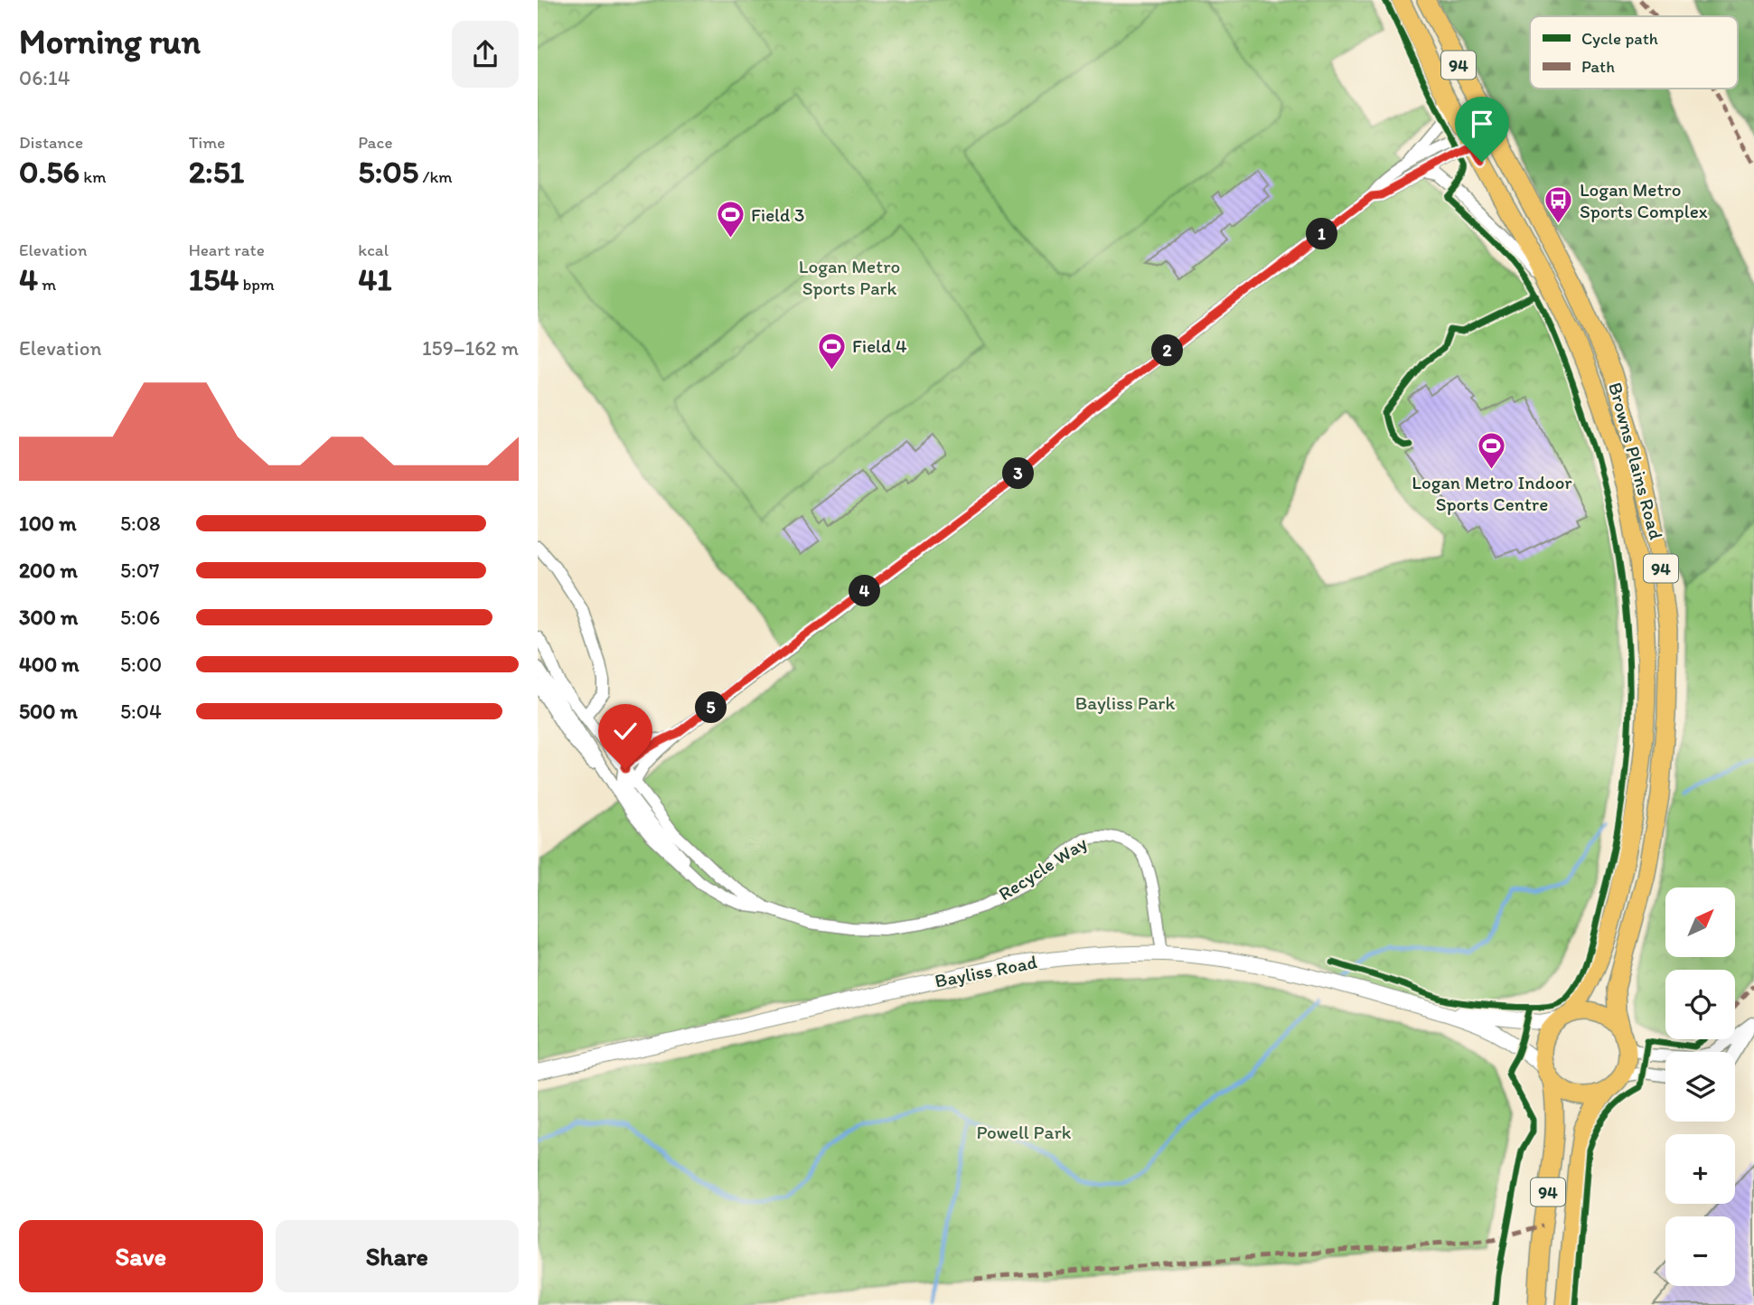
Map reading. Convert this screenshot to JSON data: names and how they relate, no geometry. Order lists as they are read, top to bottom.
{
  "streets": {
    "main road": ["94", "Browns Plains Road"],
    "street": ["Recycle Way", "Bayliss Road"]
  },
  "crossings": [
    ["94", "Browns Plains Road"],
    ["94", "Bayliss Road"],
    ["Browns Plains Road", "Bayliss Road"],
    ["Recycle Way", "Bayliss Road"]
  ],
  "parks": ["Logan Metro Sports Park", "Bayliss Park", "Powell Park"],
  "places": {
    "bus stop": ["Logan Metro Sports Complex"],
    "sports": ["Field 3", "Field 4", "Logan Metro Indoor Sports Centre"]
  },
  "legend": ["Cycle path", "Path"],
  "north": "top right",
  "page": {
    "heading": ["Morning run", "06:14"],
    "stats": [
      ["Distance", "0.56 km"],
      ["Time", "2:51"],
      ["Pace", "5:05 /km"],
      ["Elevation", "4 m"],
      ["Heart rate", "154 bpm"],
      ["kcal", "41"]
    ],
    "pins": [
      "1",
      "2",
      "3",
      "4",
      "5"
    ],
    "chart": ["Elevation", "159–162 m"],
    "list": [
      {
        "name": "100 m",
        "note": "5:08"
      },
      {
        "name": "200 m",
        "note": "5:07"
      },
      {
        "name": "300 m",
        "note": "5:06"
      },
      {
        "name": "400 m",
        "note": "5:00"
      },
      {
        "name": "500 m",
        "note": "5:04"
      }
    ],
    "map_buttons": ["+", "−"],
    "buttons": ["Save", "Share"]
  }
}
